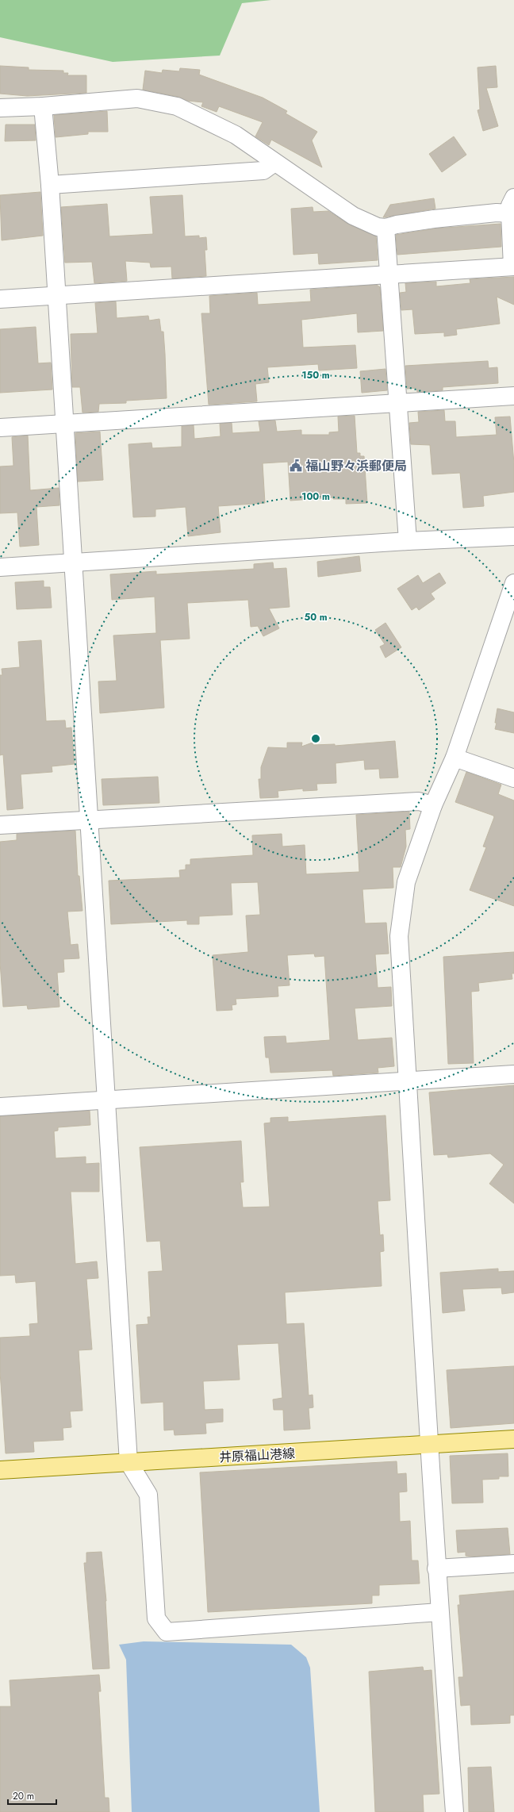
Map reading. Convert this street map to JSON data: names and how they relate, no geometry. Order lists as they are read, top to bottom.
{
  "streets": {
    "main road": ["井原福山港線"]
  },
  "places": {
    "public building": ["福山野々浜郵便局"]
  },
  "scale_bar": "20 m",
  "rings": ["150 m", "100 m", "50 m"]
}
